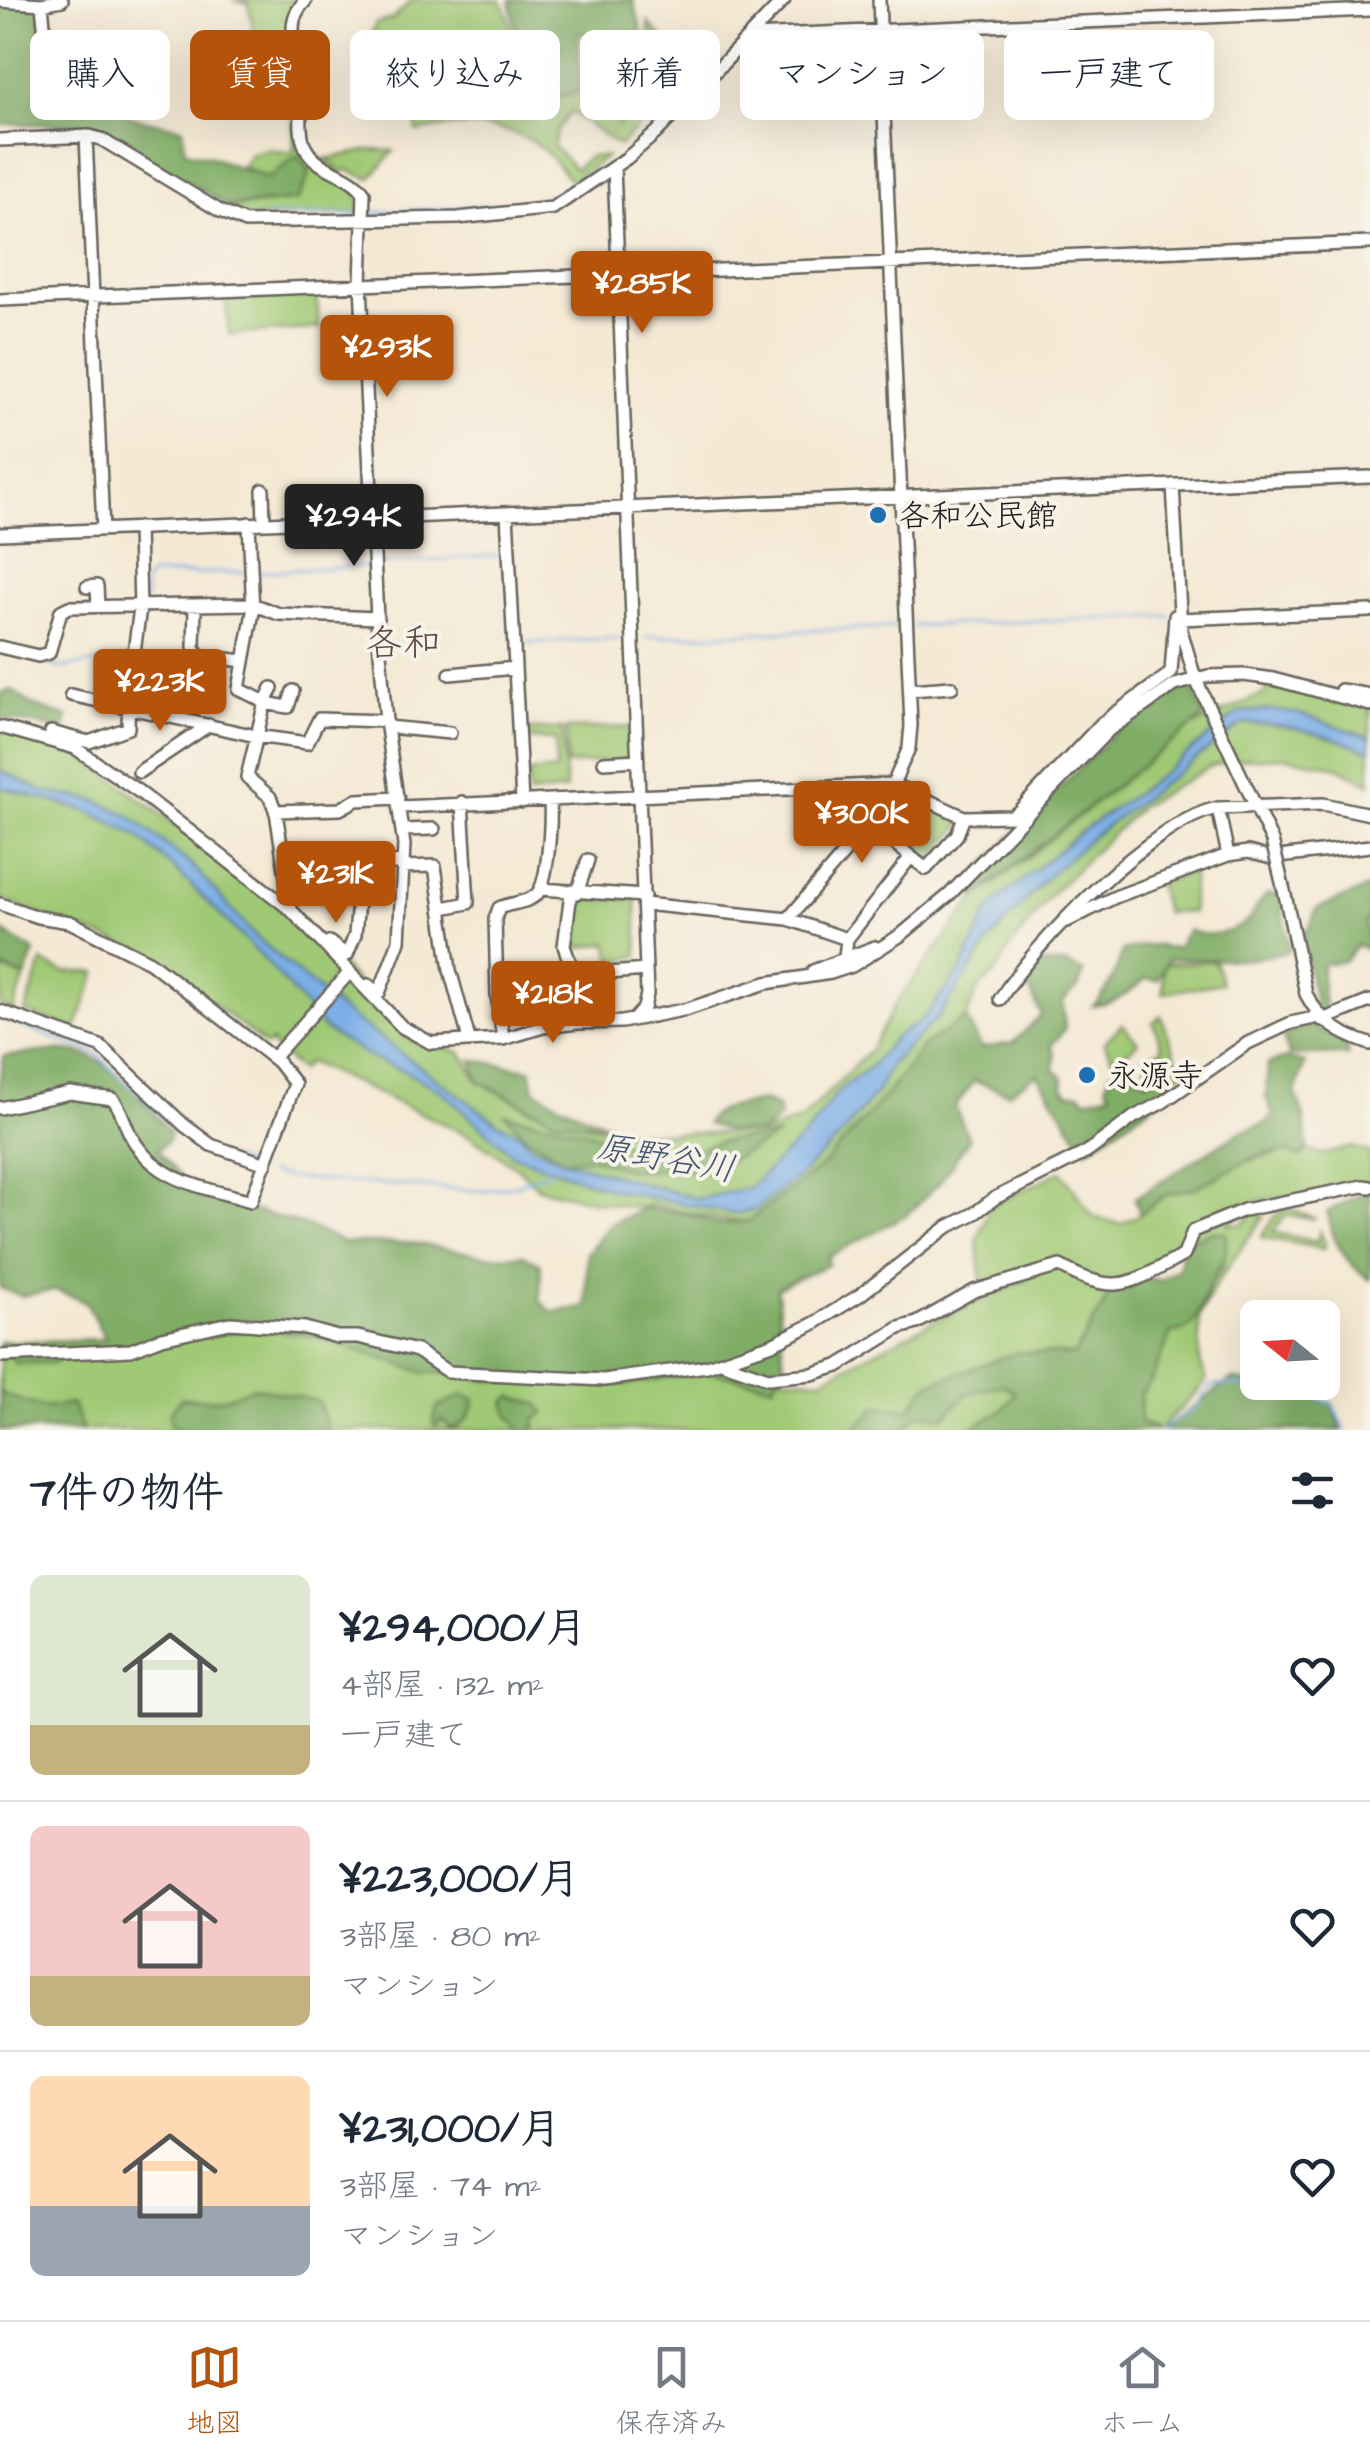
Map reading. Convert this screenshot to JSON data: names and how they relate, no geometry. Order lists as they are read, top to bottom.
{
  "districts": ["各和"],
  "water": ["原野谷川"],
  "places": ["各和公民館", "永源寺"],
  "north": "left",
  "page": {
    "chip": [
      "購入",
      "賃貸",
      "絞り込み",
      "新着",
      "マンション",
      "一戸建て"
    ],
    "price": [
      "¥285K",
      "¥293K",
      "¥294K",
      "¥223K",
      "¥300K",
      "¥231K",
      "¥218K"
    ],
    "heading": "7件の物件",
    "list": [
      {
        "name": "¥294,000/月",
        "note": "4部屋 · 132 m² · 一戸建て"
      },
      {
        "name": "¥223,000/月",
        "note": "3部屋 · 80 m² · マンション"
      },
      {
        "name": "¥231,000/月",
        "note": "3部屋 · 74 m² · マンション"
      }
    ],
    "tabs": ["地図", "保存済み", "ホーム"]
  }
}
